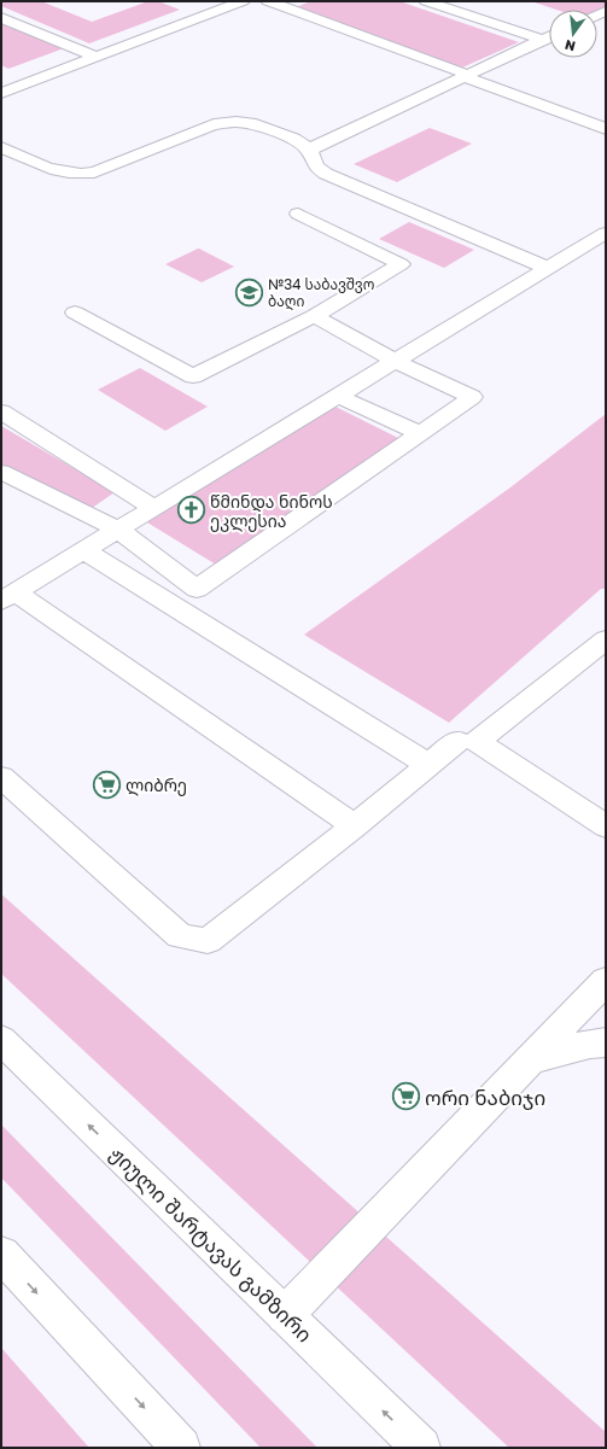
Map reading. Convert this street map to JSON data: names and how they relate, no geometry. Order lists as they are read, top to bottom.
{
  "streets": {
    "street": ["ჟიული შარტავას გამზირი"]
  },
  "places": {
    "school or university": ["№34 საბავშვო ბაღი"],
    "church": ["წმინდა ნინოს ეკლესია"],
    "supermarket": ["ლიბრე", "ორი ნაბიჯი"]
  },
  "north": "bottom"
}
